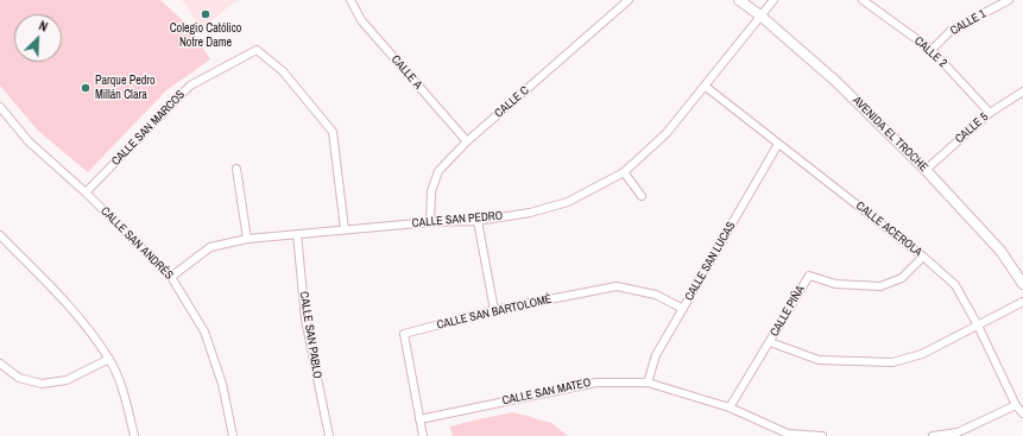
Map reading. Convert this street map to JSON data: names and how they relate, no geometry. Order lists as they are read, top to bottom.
{
  "streets": {
    "street": [
      "CALLE 1",
      "CALLE 2",
      "CALLE A",
      "CALLE C",
      "CALLE SAN MARCOS",
      "CALLE 5",
      "AVENIDA EL TROCHE",
      "CALLE SAN PEDRO",
      "CALLE ACEROLA",
      "CALLE SAN ANDRÉS",
      "CALLE SAN LUCAS",
      "CALLE PIÑA",
      "CALLE SAN BARTOLOMÉ",
      "CALLE SAN PABLO",
      "CALLE SAN MATEO"
    ]
  },
  "crossings": [
    ["CALLE 1", "CALLE 2"],
    ["CALLE 2", "CALLE 5"],
    ["CALLE A", "CALLE C"],
    ["CALLE C", "CALLE SAN PEDRO"],
    ["CALLE SAN MARCOS", "CALLE SAN PEDRO"],
    ["CALLE SAN MARCOS", "CALLE SAN ANDRÉS"],
    ["CALLE 5", "AVENIDA EL TROCHE"],
    ["AVENIDA EL TROCHE", "CALLE SAN PEDRO"],
    ["CALLE SAN PEDRO", "CALLE ACEROLA"],
    ["CALLE SAN PEDRO", "CALLE SAN ANDRÉS"],
    ["CALLE SAN PEDRO", "CALLE SAN PABLO"],
    ["CALLE ACEROLA", "CALLE SAN LUCAS"],
    ["CALLE ACEROLA", "CALLE PIÑA"],
    ["CALLE SAN LUCAS", "CALLE SAN BARTOLOMÉ"],
    ["CALLE SAN LUCAS", "CALLE SAN MATEO"],
    ["CALLE PIÑA", "CALLE SAN MATEO"],
    ["CALLE SAN BARTOLOMÉ", "CALLE SAN MATEO"]
  ],
  "places": ["Colegio Católico Notre Dame", "Parque Pedro Millán Clara"],
  "north": "top right"
}
